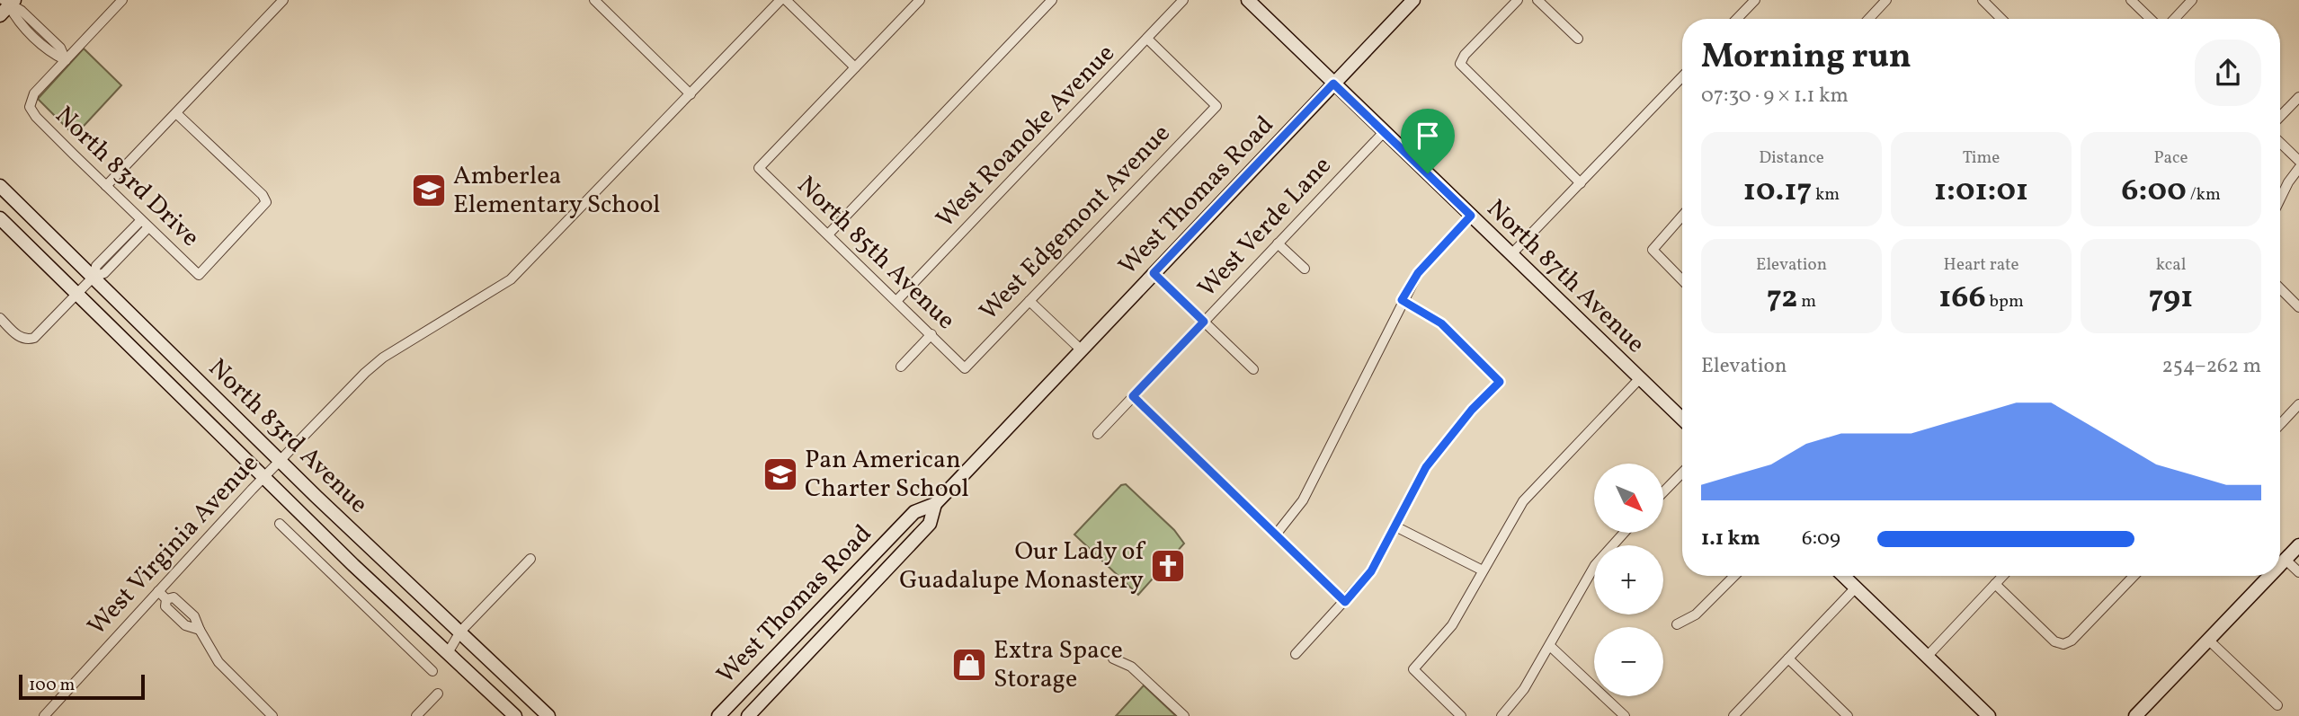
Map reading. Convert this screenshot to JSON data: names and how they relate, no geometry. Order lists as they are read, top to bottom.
{
  "streets": {
    "main road": ["West Thomas Road", "North 87th Avenue", "North 83rd Avenue"],
    "street": [
      "West Roanoke Avenue",
      "North 83rd Drive",
      "West Edgemont Avenue",
      "West Verde Lane",
      "North 85th Avenue",
      "West Virginia Avenue"
    ]
  },
  "crossings": [
    ["West Roanoke Avenue", "West Edgemont Avenue"],
    ["West Roanoke Avenue", "North 85th Avenue"],
    ["West Thomas Road", "North 87th Avenue"],
    ["West Edgemont Avenue", "North 85th Avenue"],
    ["West Verde Lane", "North 87th Avenue"],
    ["North 83rd Avenue", "West Virginia Avenue"]
  ],
  "places": {
    "school or university": ["Amberlea Elementary School", "Pan American Charter School"],
    "church": ["Our Lady of Guadalupe Monastery"],
    "shop": ["Extra Space Storage"]
  },
  "scale_bar": "100 m",
  "north": "bottom right",
  "page": {
    "heading": ["Morning run", "07:30 · 9 × 1.1 km"],
    "stats": [
      ["Distance", "10.17 km"],
      ["Time", "1:01:01"],
      ["Pace", "6:00 /km"],
      ["Elevation", "72 m"],
      ["Heart rate", "166 bpm"],
      ["kcal", "791"]
    ],
    "chart": ["Elevation", "254–262 m"],
    "map_buttons": ["+", "−"],
    "list": [
      {
        "name": "1.1 km",
        "note": "6:09"
      }
    ],
    "scale": "100 m"
  }
}
